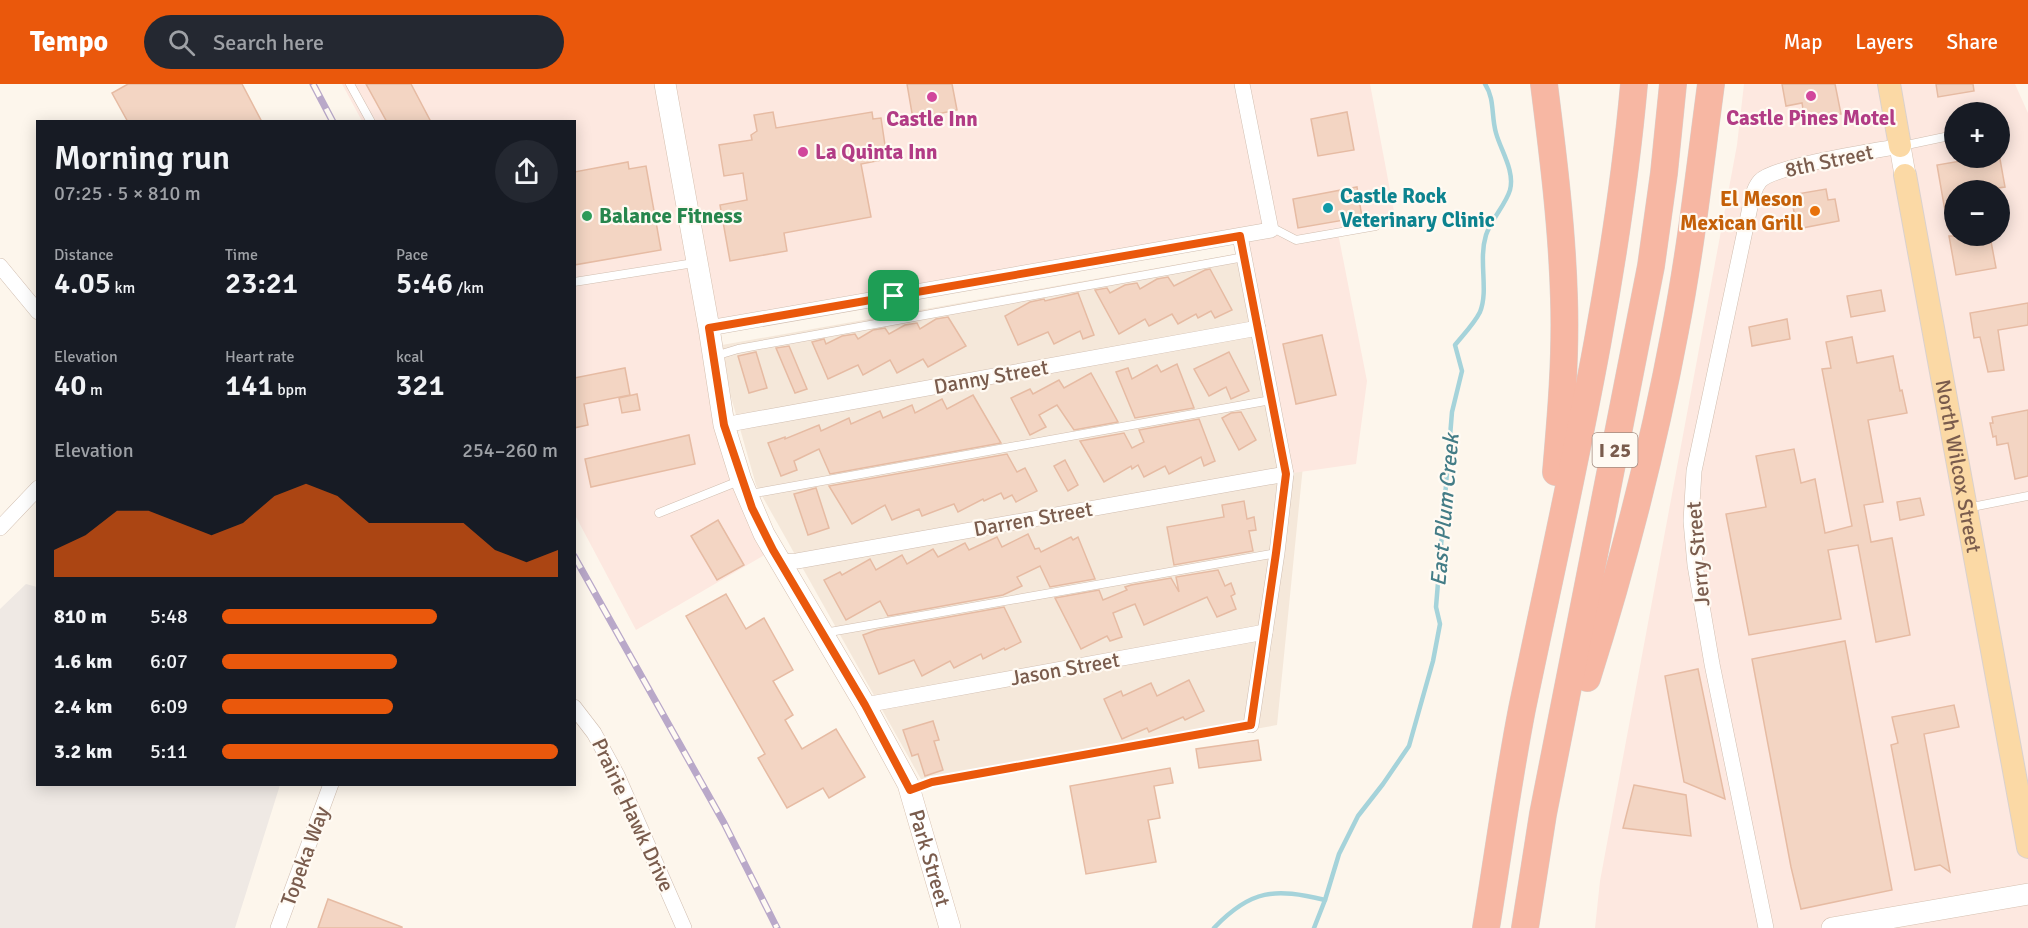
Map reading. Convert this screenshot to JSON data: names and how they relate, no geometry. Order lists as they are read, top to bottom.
{
  "streets": {
    "highway": ["I 25"],
    "main road": ["North Wilcox Street"],
    "street": [
      "8th Street",
      "Danny Street",
      "Darren Street",
      "Jerry Street",
      "Jason Street",
      "Prairie Hawk Drive",
      "Topeka Way",
      "Park Street"
    ]
  },
  "crossings": [
    ["8th Street", "North Wilcox Street"],
    ["8th Street", "Jerry Street"],
    ["Danny Street", "Park Street"],
    ["Darren Street", "Park Street"],
    ["Jason Street", "Park Street"]
  ],
  "water": ["East Plum Creek"],
  "places": [
    "Castle Pines Motel",
    "Castle Inn",
    "La Quinta Inn",
    "Castle Rock Veterinary Clinic",
    "El Meson Mexican Grill",
    "Balance Fitness"
  ],
  "page": {
    "header": "Tempo",
    "search": "Search here",
    "nav": ["Map", "Layers", "Share"],
    "map_buttons": ["+", "−"],
    "heading": ["Morning run", "07:25 · 5 × 810 m"],
    "stats": [
      ["Distance", "4.05 km"],
      ["Time", "23:21"],
      ["Pace", "5:46 /km"],
      ["Elevation", "40 m"],
      ["Heart rate", "141 bpm"],
      ["kcal", "321"]
    ],
    "chart": ["Elevation", "254–260 m"],
    "list": [
      {
        "name": "810 m",
        "note": "5:48"
      },
      {
        "name": "1.6 km",
        "note": "6:07"
      },
      {
        "name": "2.4 km",
        "note": "6:09"
      },
      {
        "name": "3.2 km",
        "note": "5:11"
      }
    ]
  }
}
